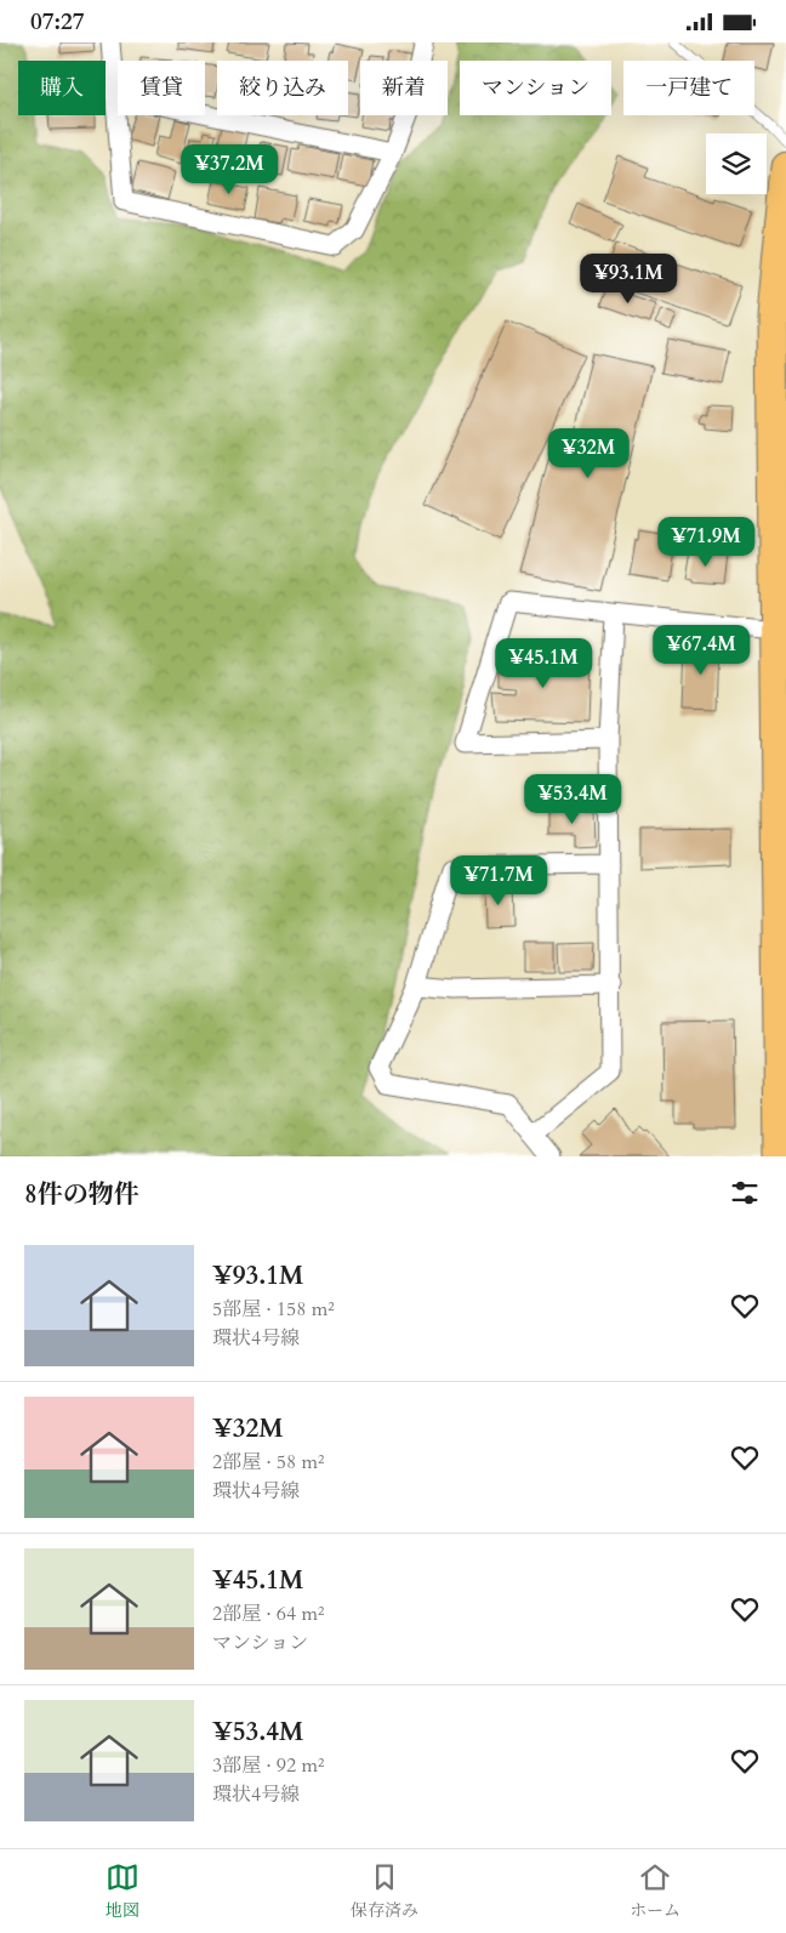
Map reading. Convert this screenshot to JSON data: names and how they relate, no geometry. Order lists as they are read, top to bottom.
{
  "page": {
    "status": "07:27",
    "chip": [
      "購入",
      "賃貸",
      "絞り込み",
      "新着",
      "マンション",
      "一戸建て"
    ],
    "price": [
      "¥37.2M",
      "¥93.1M",
      "¥32M",
      "¥71.9M",
      "¥67.4M",
      "¥45.1M",
      "¥53.4M",
      "¥71.7M"
    ],
    "heading": "8件の物件",
    "list": [
      {
        "name": "¥93.1M",
        "note": "5部屋 · 158 m² · 環状4号線"
      },
      {
        "name": "¥32M",
        "note": "2部屋 · 58 m² · 環状4号線"
      },
      {
        "name": "¥45.1M",
        "note": "2部屋 · 64 m² · マンション"
      },
      {
        "name": "¥53.4M",
        "note": "3部屋 · 92 m² · 環状4号線"
      }
    ],
    "tabs": ["地図", "保存済み", "ホーム"]
  }
}
